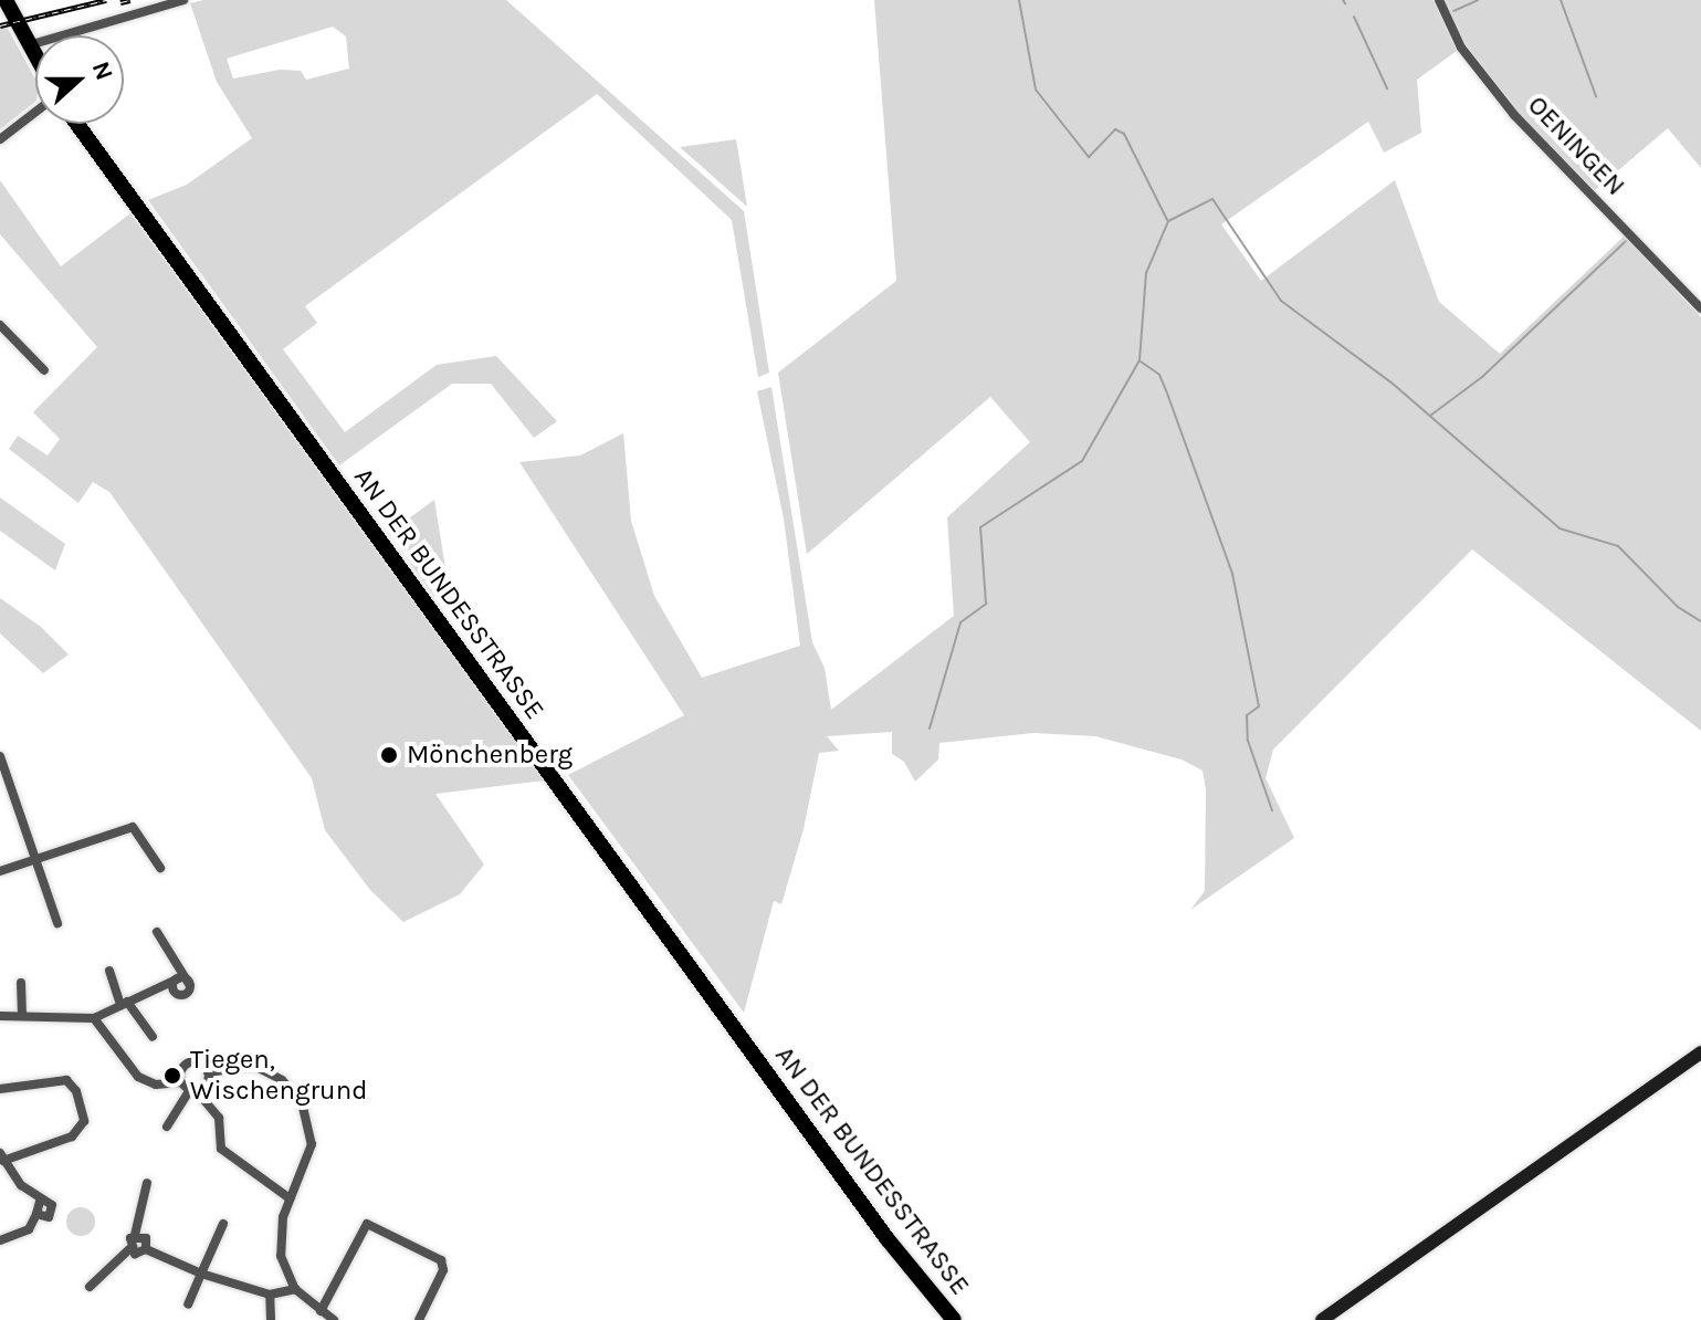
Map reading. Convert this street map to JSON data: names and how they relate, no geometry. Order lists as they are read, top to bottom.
{
  "streets": {
    "main road": ["AN DER BUNDESSTRASSE"],
    "street": ["OENINGEN"]
  },
  "places": ["Mönchenberg", "Tiegen, Wischengrund"],
  "north": "right"
}
